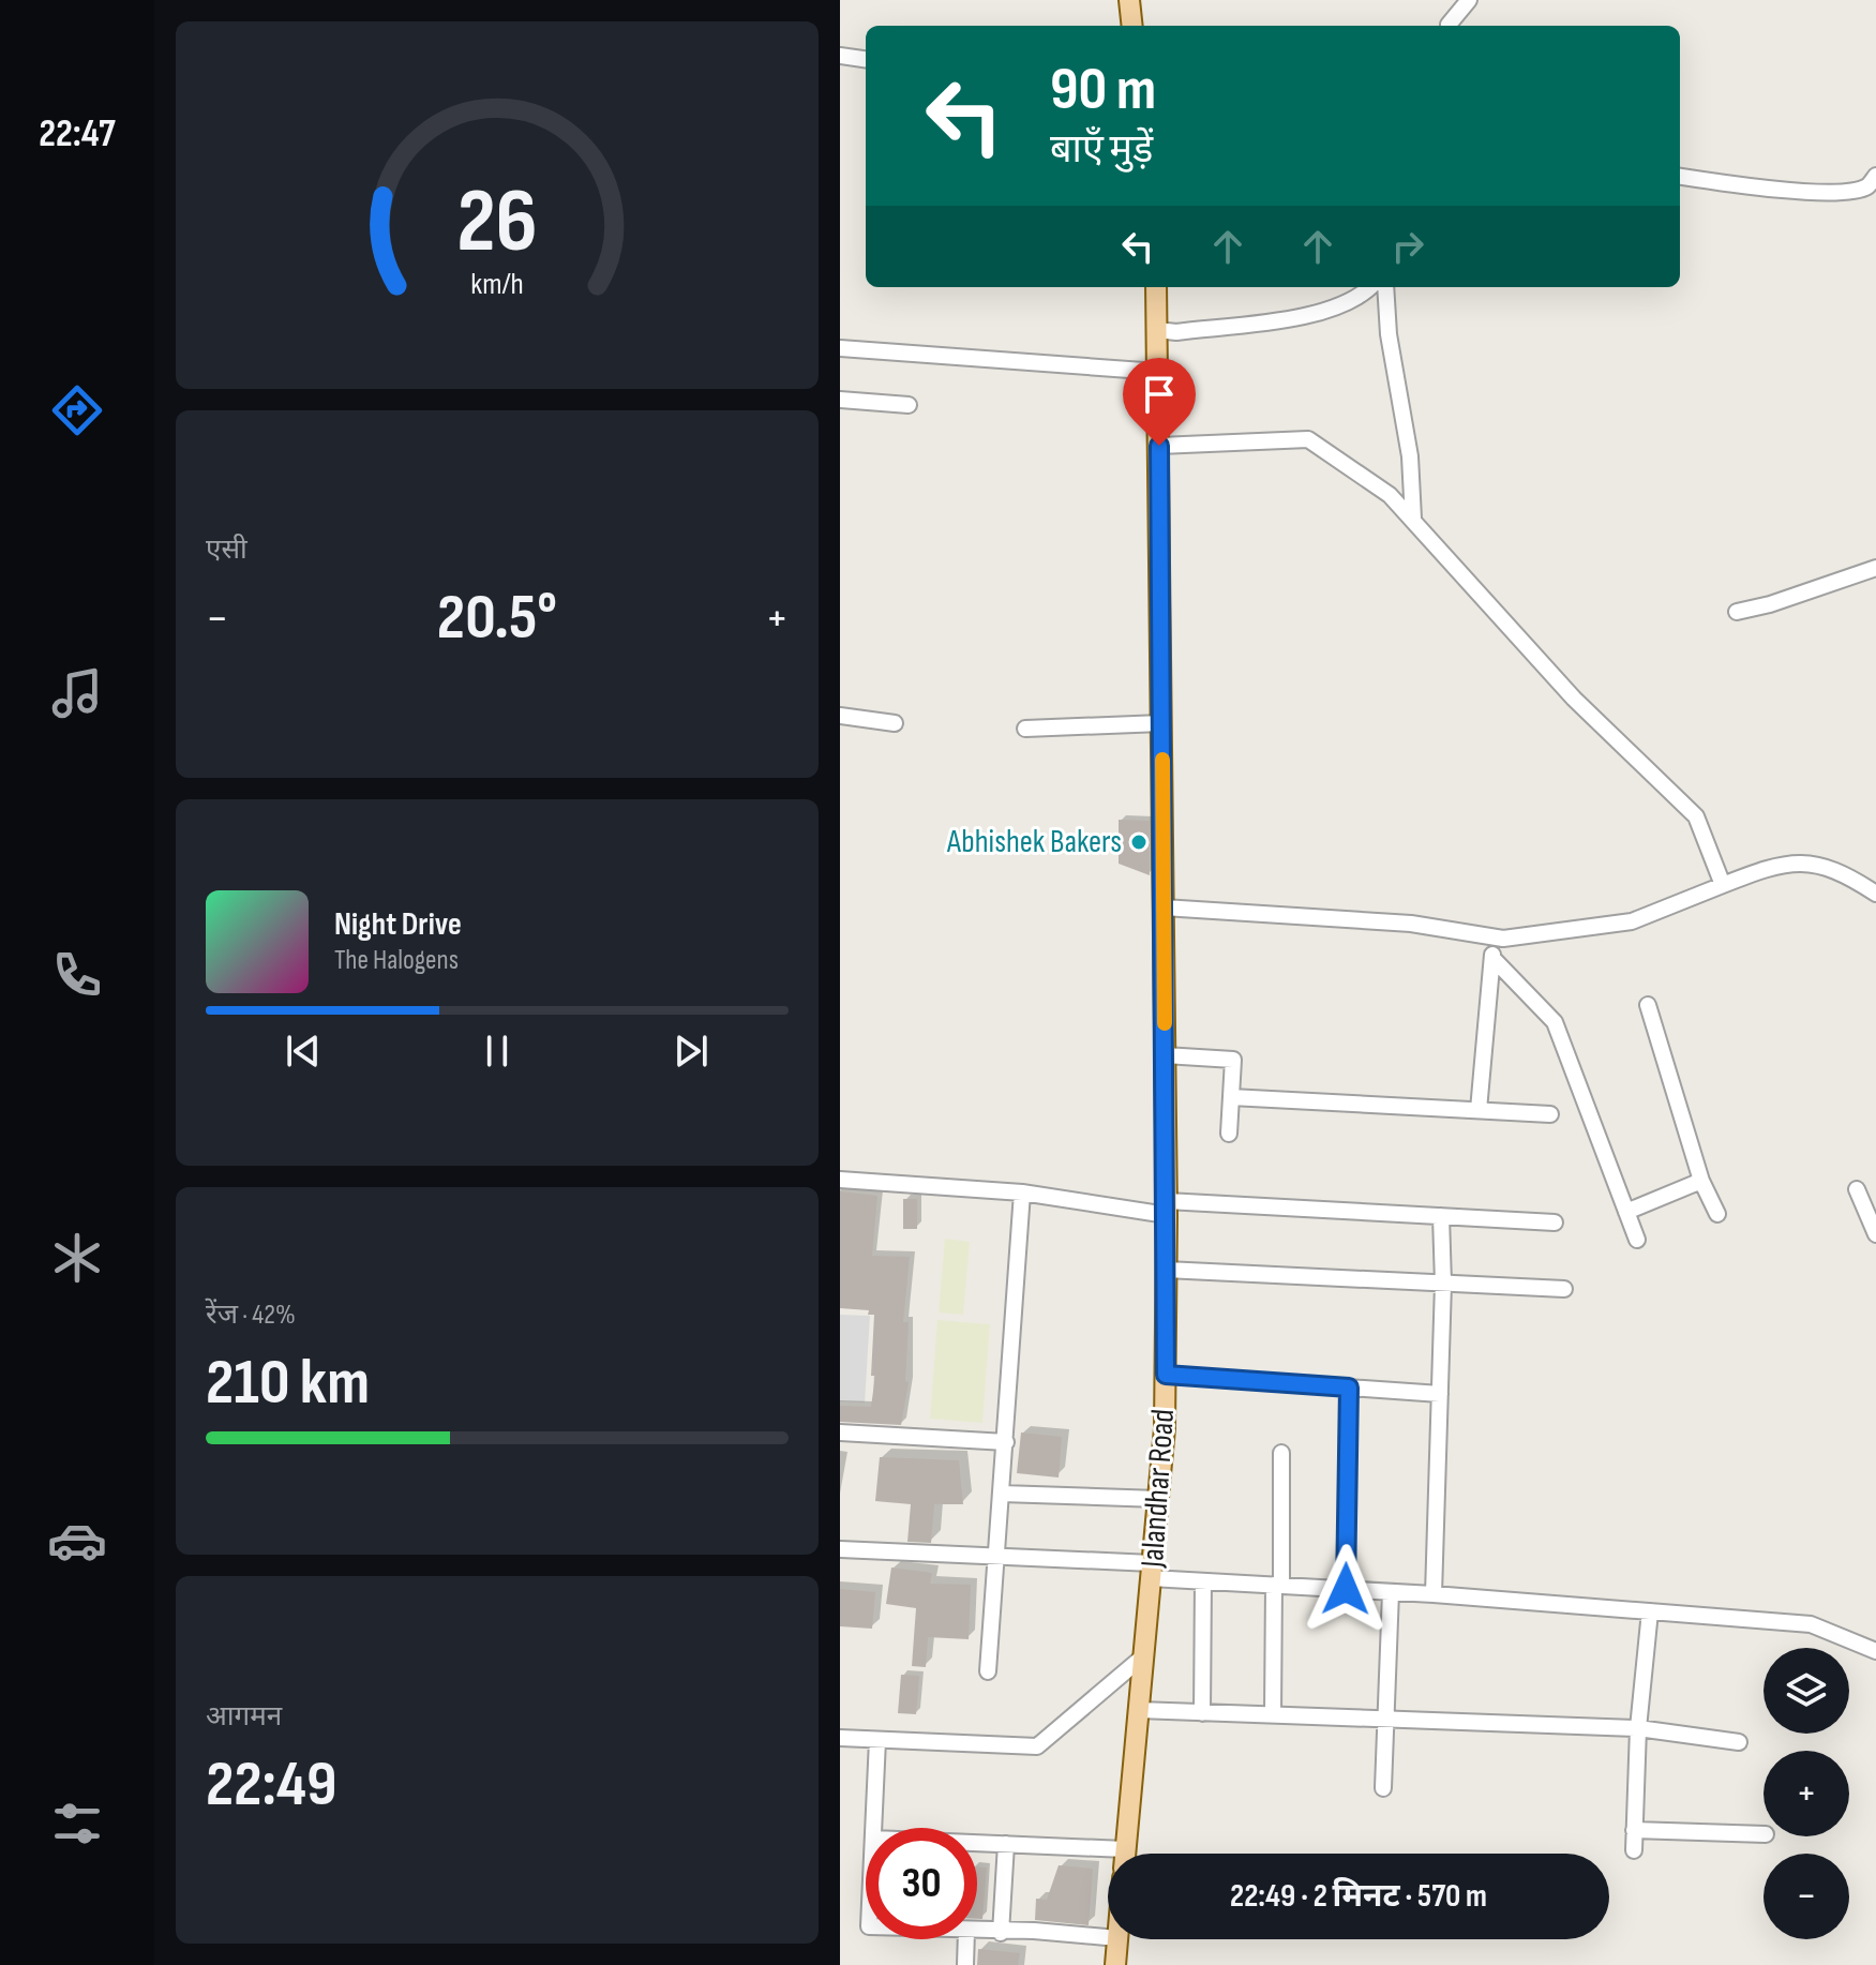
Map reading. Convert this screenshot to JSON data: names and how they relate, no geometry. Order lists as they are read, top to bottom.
{
  "streets": {
    "main road": ["Jalandhar Road"]
  },
  "places": ["Abhishek Bakers"],
  "page": {
    "tabs": "22:47",
    "turn": ["90 m", "बाएँ मुड़ें"],
    "tile": [
      "एसी",
      ["रेंज · 42%", "210 km"],
      ["आगमन", "22:49"]
    ],
    "heat": ["−", "20.5°", "+"],
    "song": ["Night Drive", "The Halogens"],
    "map_buttons": ["+", "−"],
    "limit": "30",
    "trip": "22:49 · 2 मिनट · 570 m",
    "gauge": ["26", "km/h"]
  }
}
